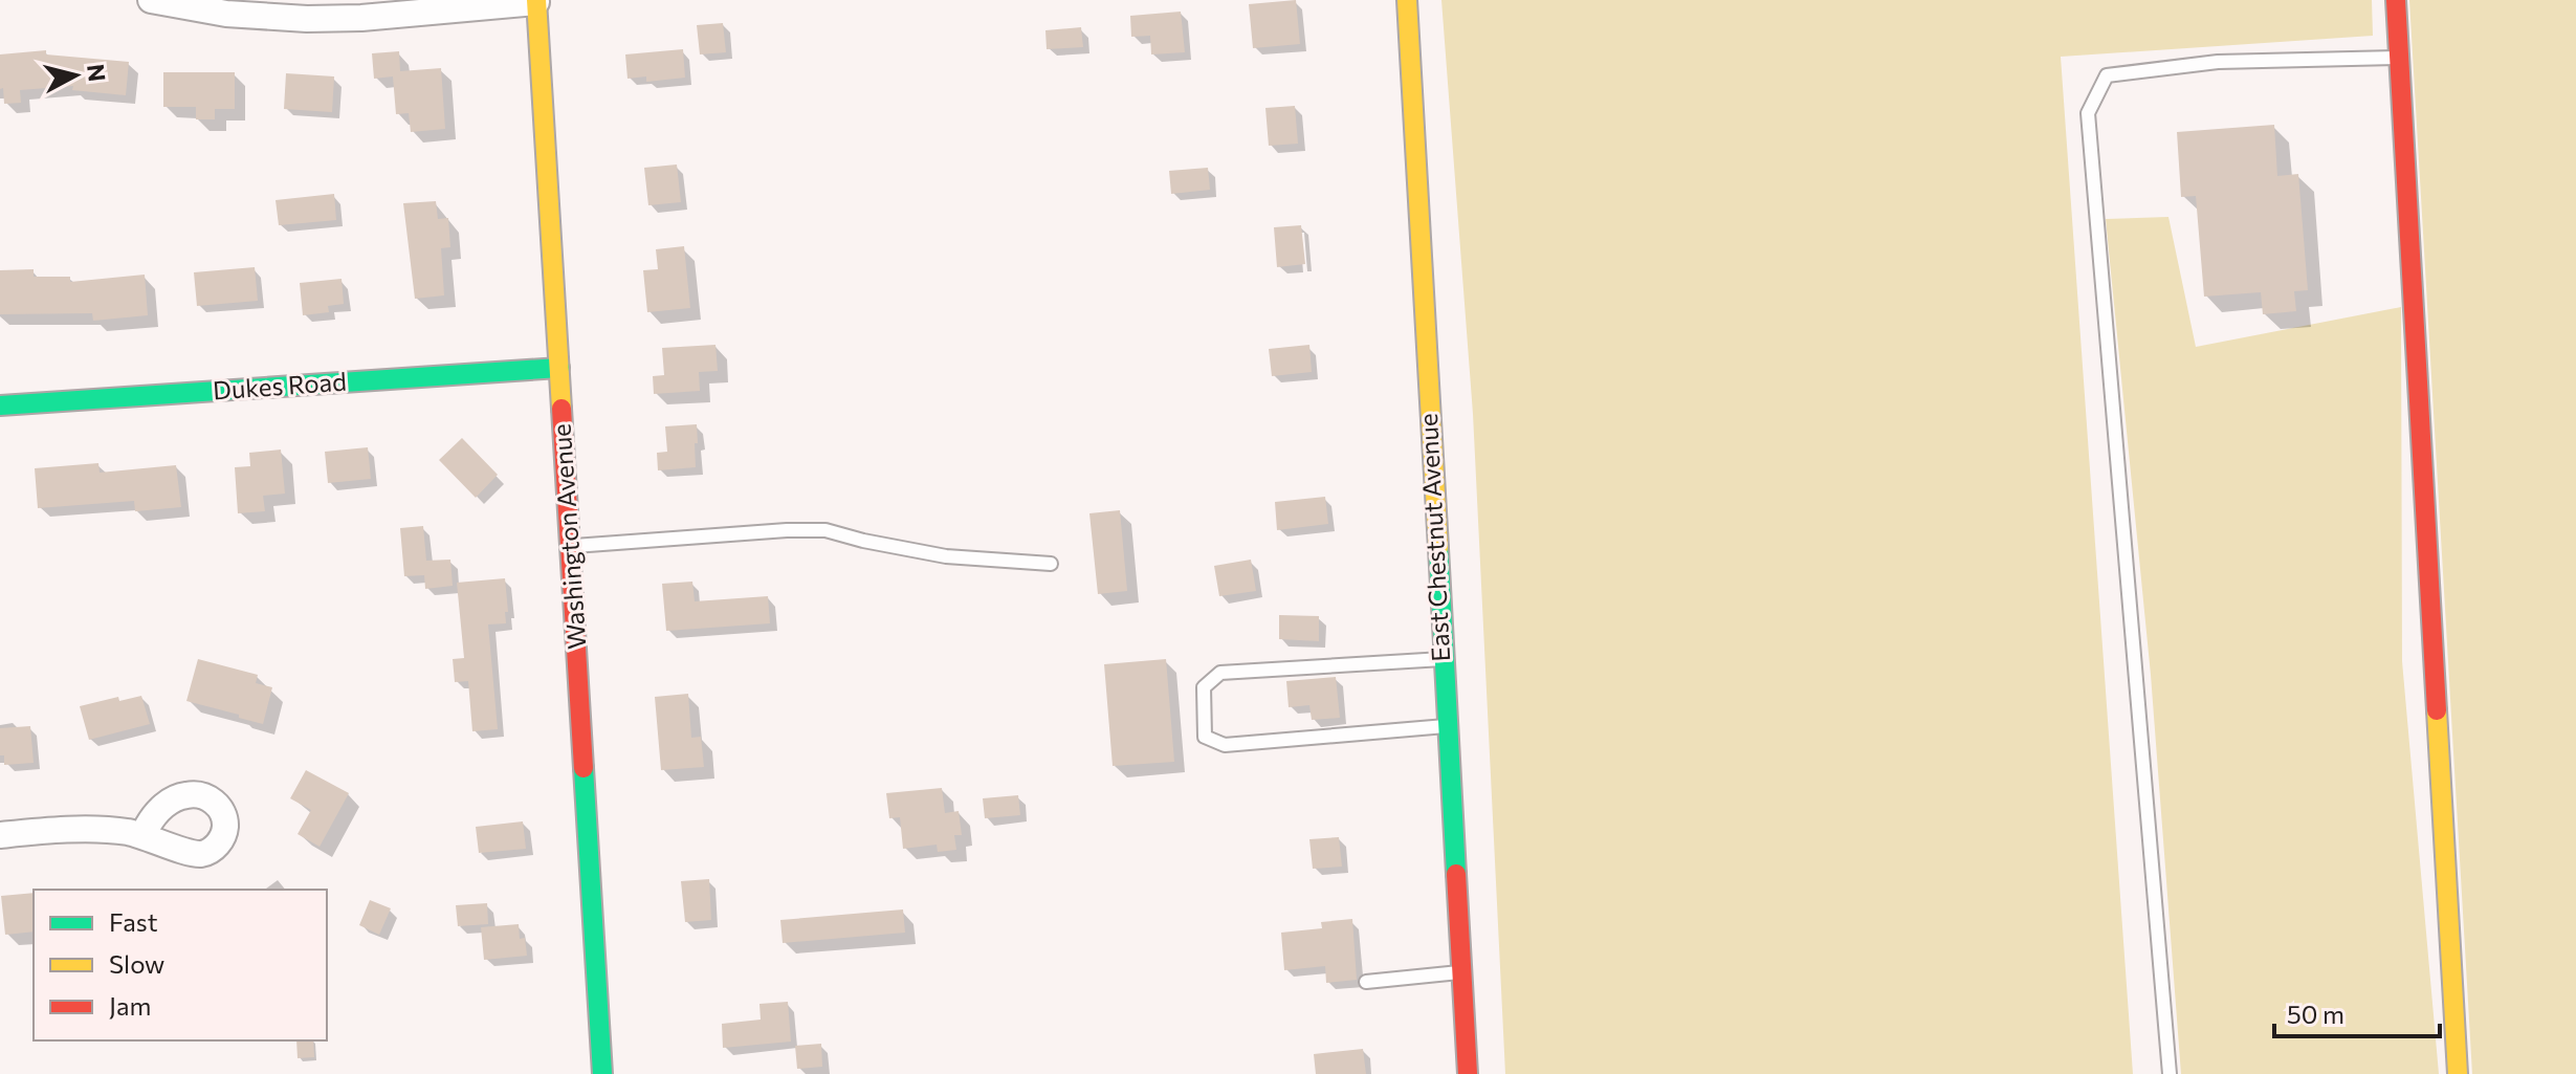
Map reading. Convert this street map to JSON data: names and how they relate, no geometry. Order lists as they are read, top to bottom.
{
  "streets": {
    "street": ["Dukes Road", "Washington Avenue", "East Chestnut Avenue"]
  },
  "crossings": [
    ["Dukes Road", "Washington Avenue"]
  ],
  "legend": ["Fast", "Slow", "Jam"],
  "scale_bar": "50 m",
  "north": "right"
}
